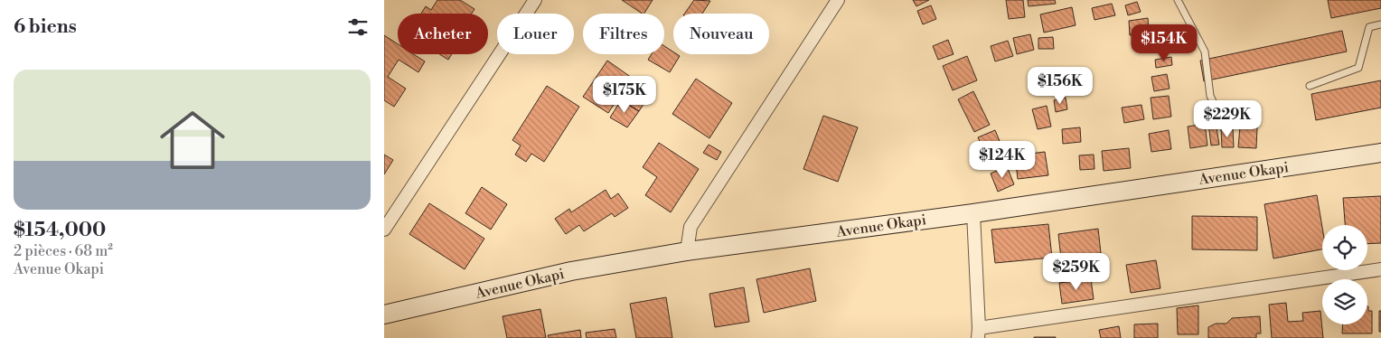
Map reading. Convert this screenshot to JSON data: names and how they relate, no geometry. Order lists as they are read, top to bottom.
{
  "streets": {
    "street": ["Avenue Okapi"]
  },
  "page": {
    "heading": "6 biens",
    "chip": [
      "Acheter",
      "Louer",
      "Filtres",
      "Nouveau"
    ],
    "price": [
      "$154K",
      "$156K",
      "$175K",
      "$229K",
      "$124K",
      "$259K"
    ],
    "list": [
      {
        "name": "$154,000",
        "note": "2 pièces · 68 m² · Avenue Okapi"
      }
    ]
  }
}
